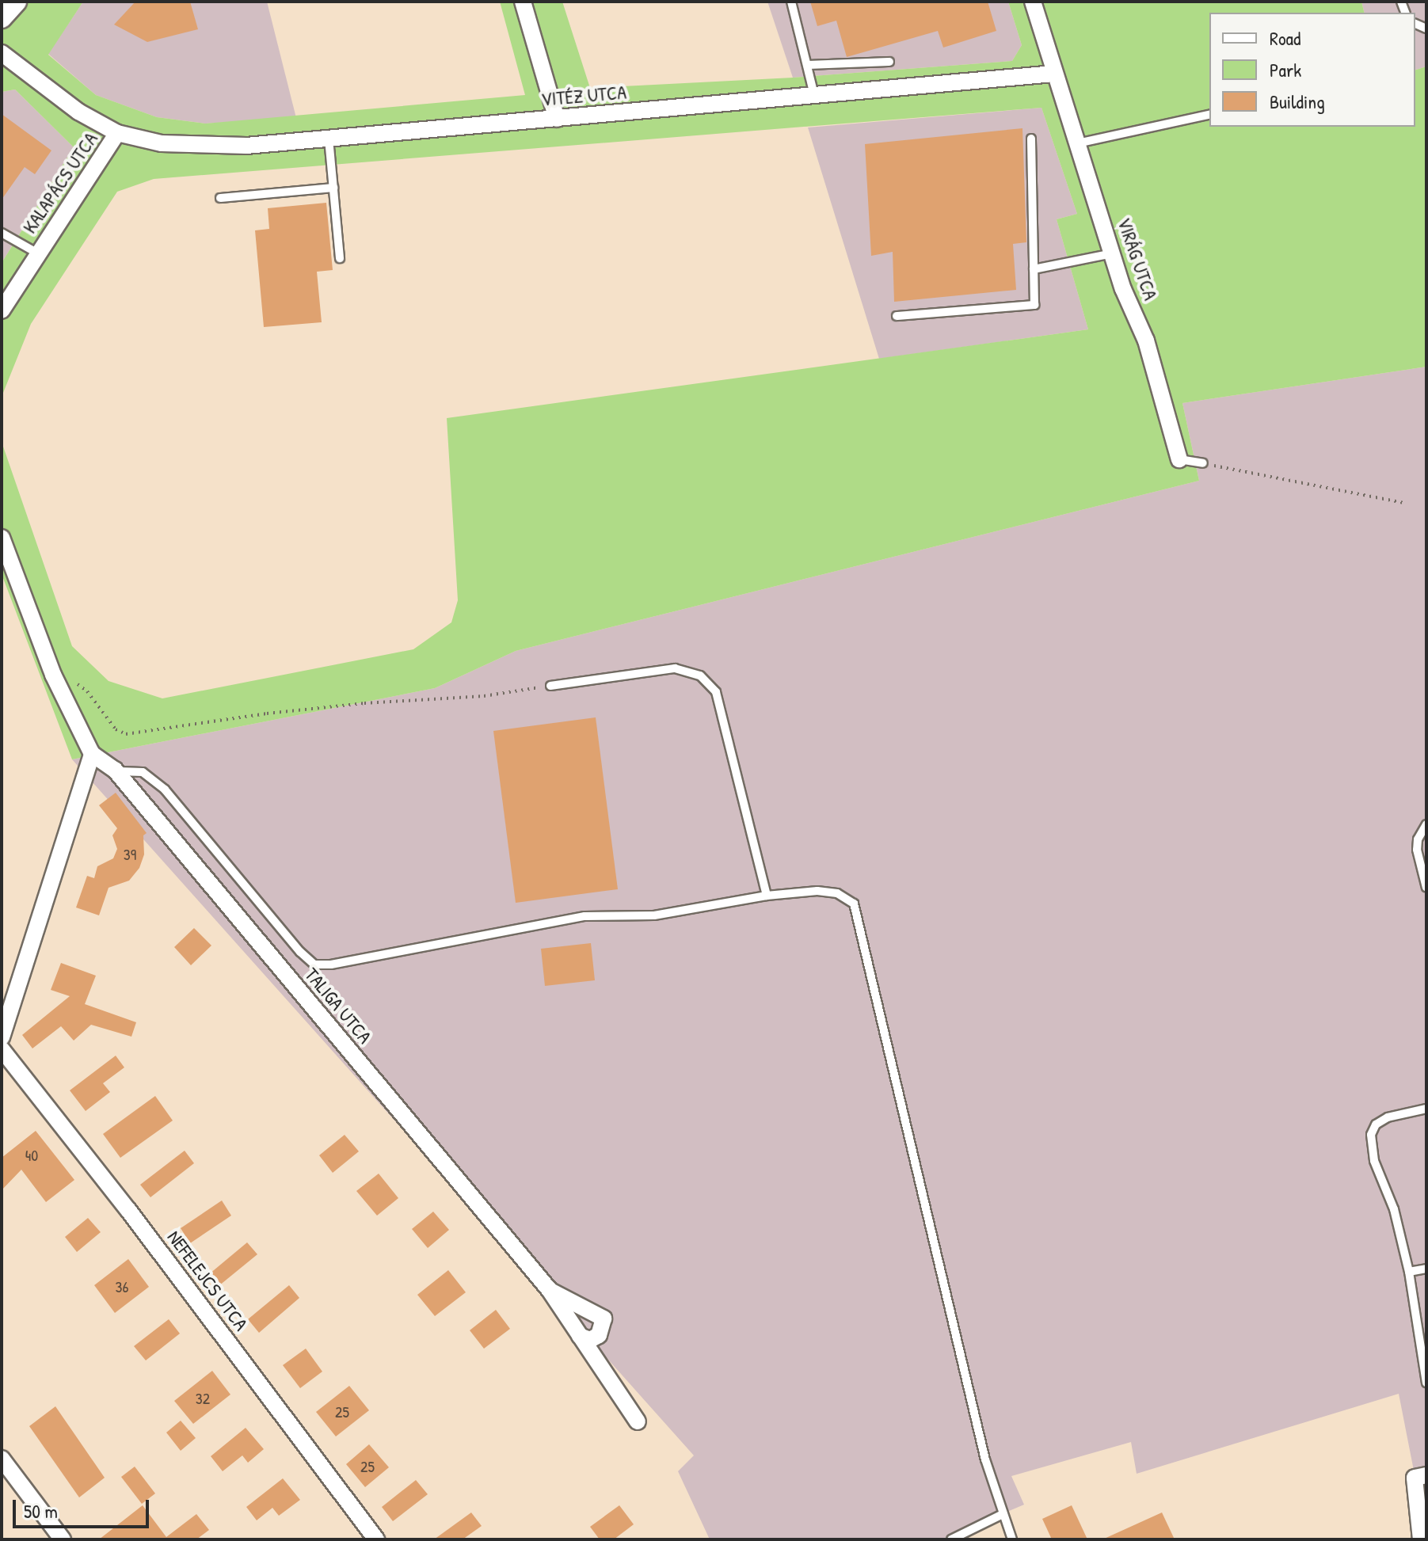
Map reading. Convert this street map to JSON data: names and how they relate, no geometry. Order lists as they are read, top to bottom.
{
  "streets": {
    "street": [
      "VITÉZ UTCA",
      "KALAPÁCS UTCA",
      "VIRÁG UTCA",
      "TALIGA UTCA",
      "NEFELEJCS UTCA"
    ]
  },
  "crossings": [
    ["VITÉZ UTCA", "KALAPÁCS UTCA"],
    ["VITÉZ UTCA", "VIRÁG UTCA"]
  ],
  "house_numbers": [
    "39",
    "40",
    "36",
    "32",
    "25",
    "25"
  ],
  "legend": ["Road", "Park", "Building"],
  "scale_bar": "50 m"
}
